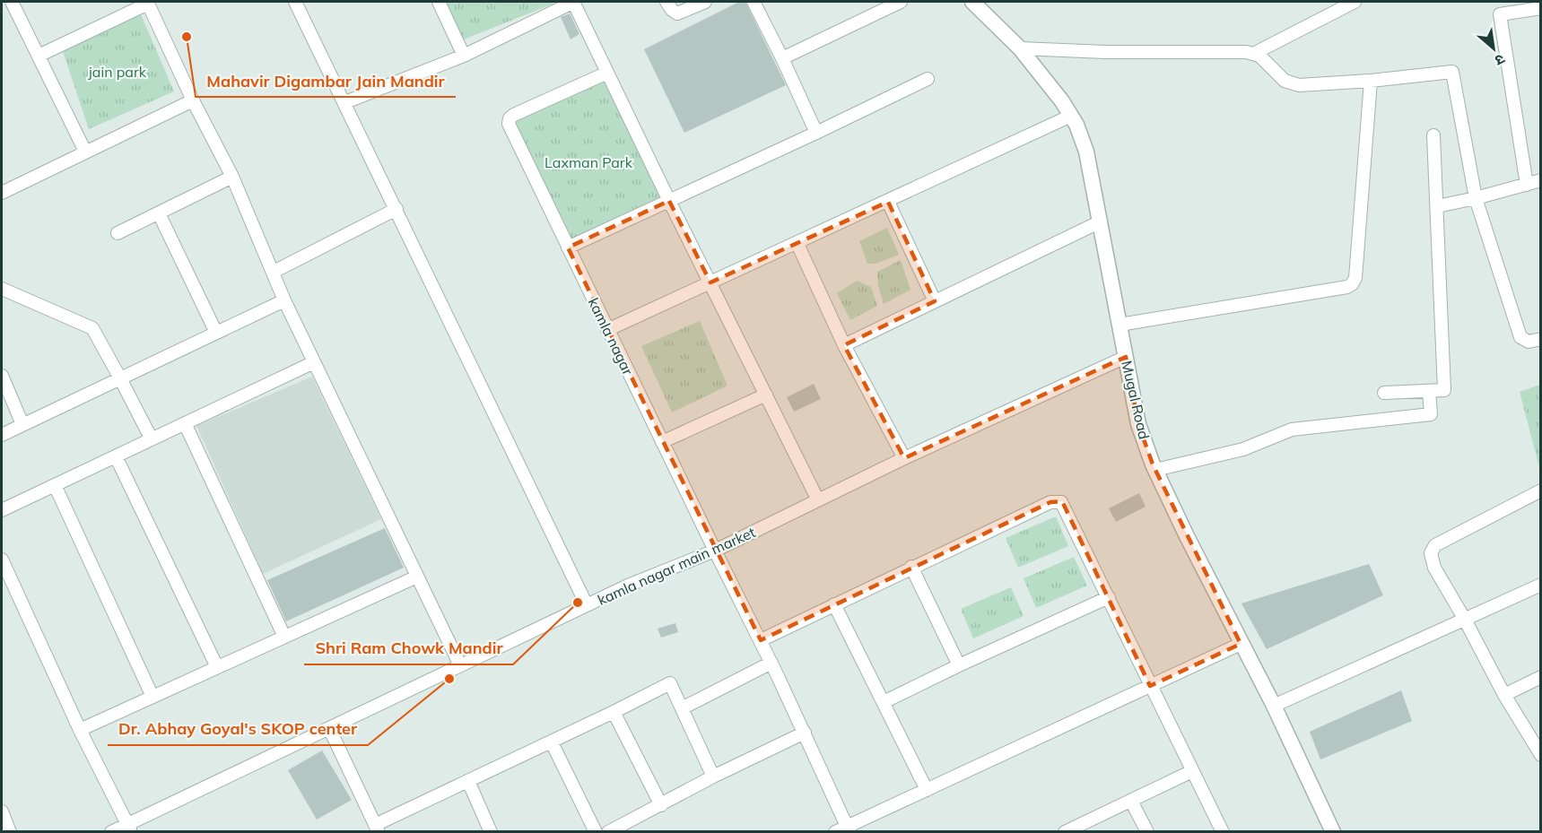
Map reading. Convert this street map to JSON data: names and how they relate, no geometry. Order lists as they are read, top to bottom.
{
  "streets": {
    "street": ["kamla nagar", "Mugal Road", "kamla nagar main market"]
  },
  "crossings": [
    ["kamla nagar", "kamla nagar main market"],
    ["Mugal Road", "kamla nagar main market"]
  ],
  "parks": ["jain park", "Laxman Park"],
  "places": ["Mahavir Digambar Jain Mandir", "Shri Ram Chowk Mandir", "Dr. Abhay Goyal's SKOP center"],
  "north": "bottom right"
}
